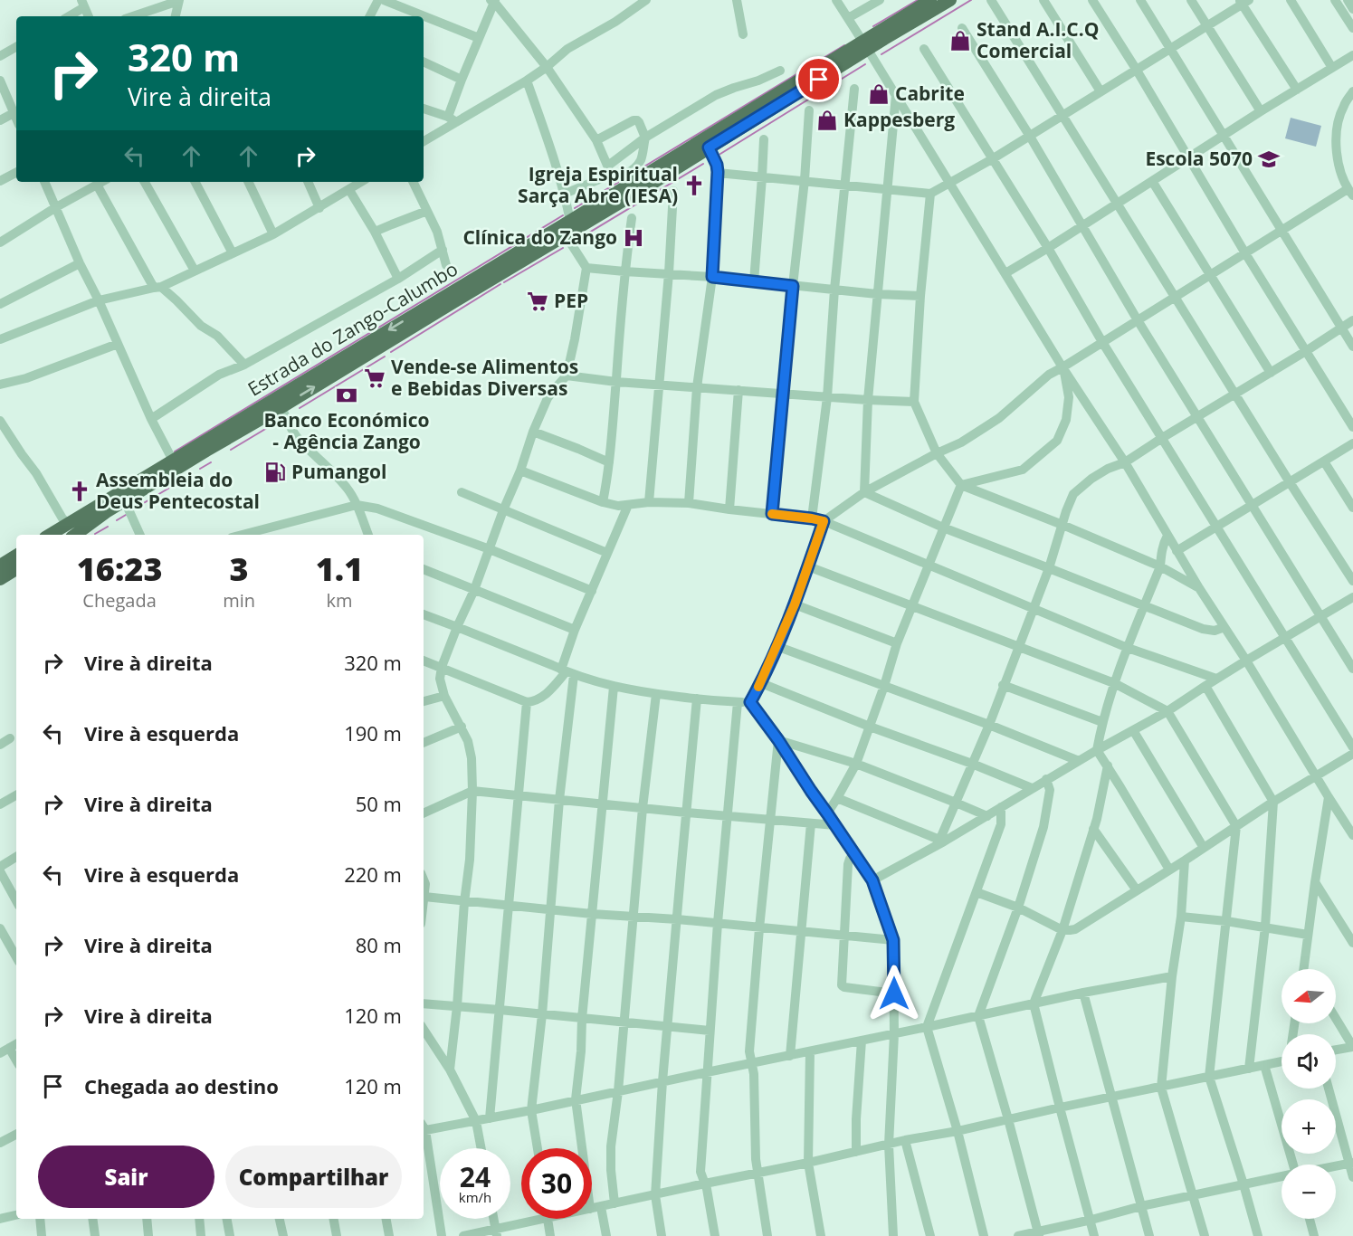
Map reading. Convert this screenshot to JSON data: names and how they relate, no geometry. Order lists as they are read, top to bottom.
{
  "streets": {
    "main road": ["Estrada do Zango-Calumbo"]
  },
  "places": {
    "shop": ["Stand A.I.C.Q Comercial", "Cabrite", "Kappesberg"],
    "school or university": ["Escola 5070"],
    "church": ["Igreja Espiritual Sarça Abre (IESA)", "Assembleia do Deus Pentecostal"],
    "hospital": ["Clínica do Zango"],
    "supermarket": ["PEP", "Vende-se Alimentos e Bebidas Diversas"],
    "bank": ["Banco Económico - Agência Zango"],
    "fuel station": ["Pumangol"]
  },
  "north": "left",
  "page": {
    "turn": ["320 m", "Vire à direita"],
    "eta": [
      "16:23",
      "Chegada",
      "3",
      "min",
      "1.1",
      "km"
    ],
    "list": [
      {
        "name": "Vire à direita",
        "value": "320 m"
      },
      {
        "name": "Vire à esquerda",
        "value": "190 m"
      },
      {
        "name": "Vire à direita",
        "value": "50 m"
      },
      {
        "name": "Vire à esquerda",
        "value": "220 m"
      },
      {
        "name": "Vire à direita",
        "value": "80 m"
      },
      {
        "name": "Vire à direita",
        "value": "120 m"
      },
      {
        "name": "Chegada ao destino",
        "value": "120 m"
      }
    ],
    "map_buttons": ["+", "−"],
    "buttons": ["Sair", "Compartilhar"],
    "speed": "24 km/h",
    "limit": "30"
  }
}
